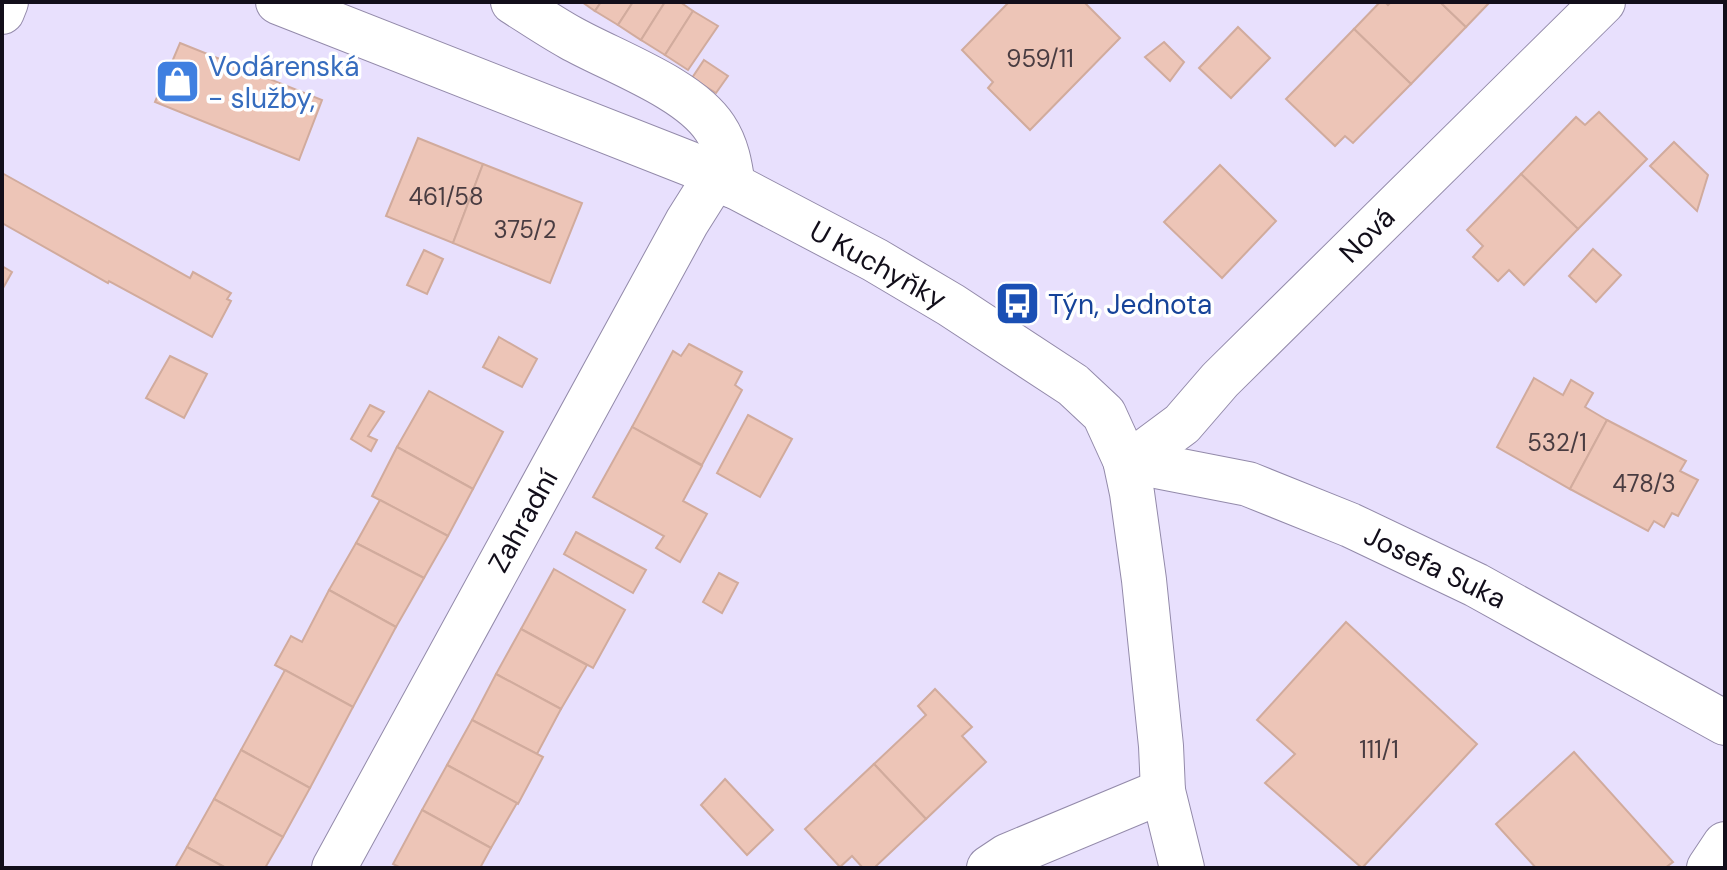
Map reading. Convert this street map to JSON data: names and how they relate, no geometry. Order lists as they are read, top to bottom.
{
  "streets": {
    "street": [
      "Nová",
      "U Kuchyňky",
      "Zahradní",
      "Josefa Suka"
    ]
  },
  "crossings": [
    ["Nová", "U Kuchyňky"],
    ["Nová", "Josefa Suka"],
    ["U Kuchyňky", "Zahradní"],
    ["U Kuchyňky", "Josefa Suka"]
  ],
  "places": {
    "shop": ["Vodárenská - služby,"],
    "bus stop": ["Týn, Jednota"]
  },
  "house_numbers": [
    "959/11",
    "461/58",
    "375/2",
    "532/1",
    "478/3",
    "111/1"
  ]
}
